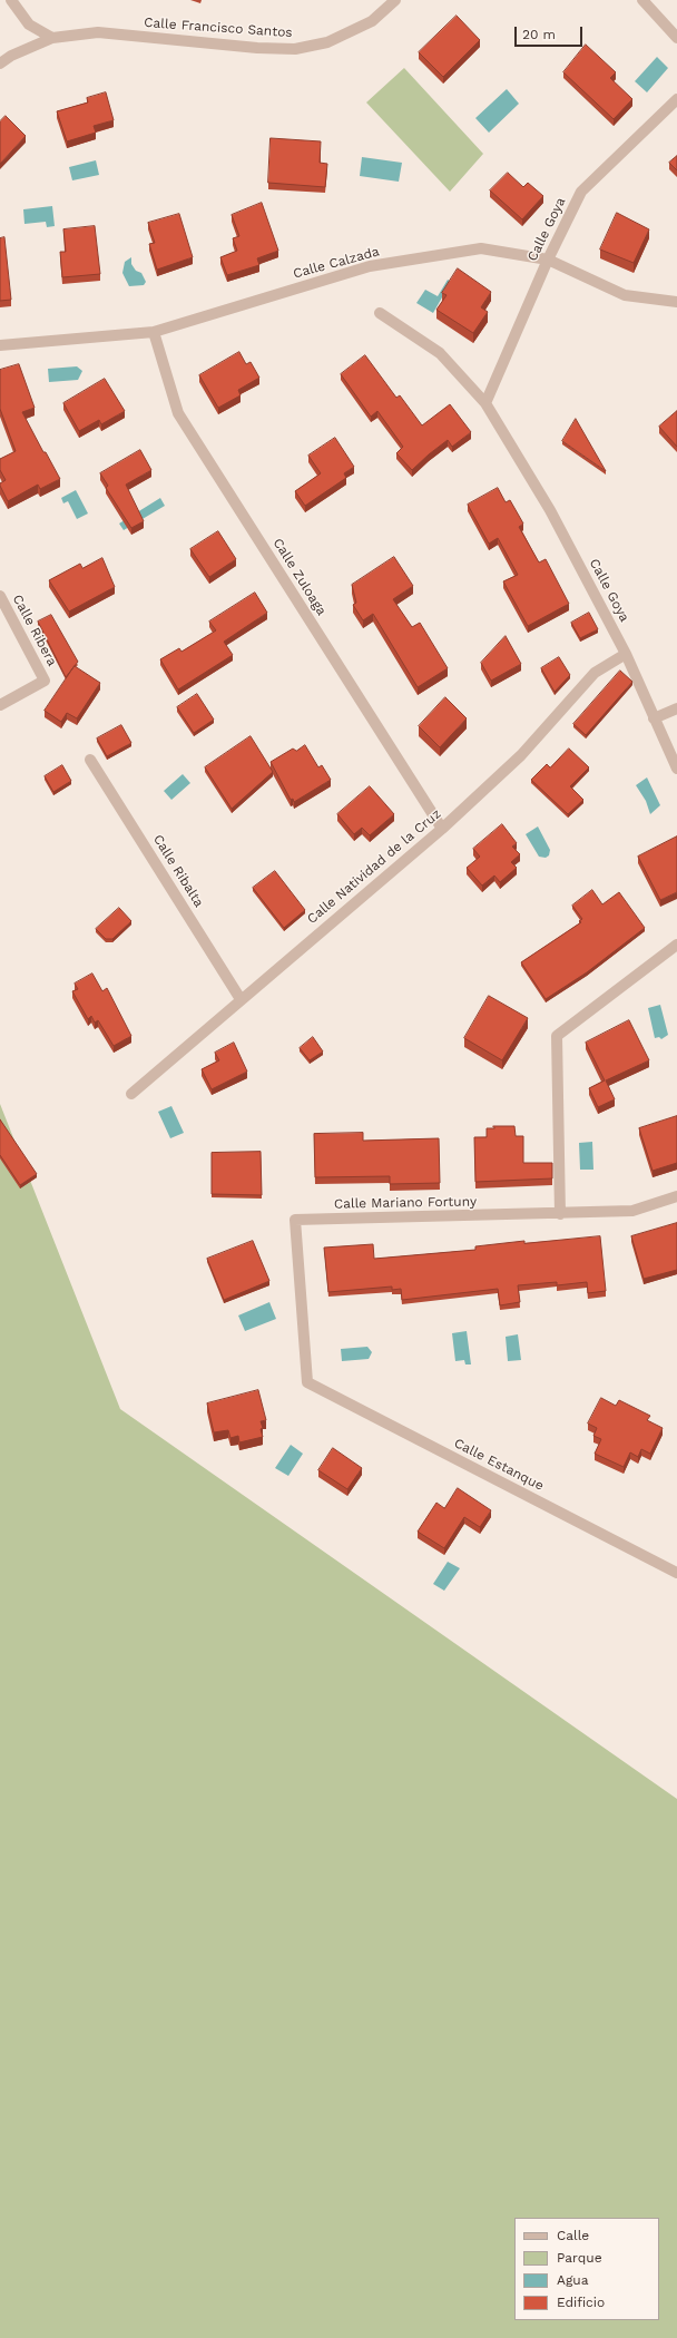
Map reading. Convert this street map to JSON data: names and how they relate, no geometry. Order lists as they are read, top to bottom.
{
  "streets": {
    "street": [
      "Calle Francisco Santos",
      "Calle Goya",
      "Calle Calzada",
      "Calle Zuloaga",
      "Calle Ribera",
      "Calle Natividad de la Cruz",
      "Calle Ribalta",
      "Calle Mariano Fortuny",
      "Calle Estanque"
    ]
  },
  "crossings": [
    ["Calle Goya", "Calle Calzada"],
    ["Calle Goya", "Calle Natividad de la Cruz"],
    ["Calle Calzada", "Calle Zuloaga"],
    ["Calle Zuloaga", "Calle Natividad de la Cruz"],
    ["Calle Natividad de la Cruz", "Calle Ribalta"],
    ["Calle Mariano Fortuny", "Calle Estanque"]
  ],
  "legend": [
    "Calle",
    "Parque",
    "Agua",
    "Edificio"
  ],
  "scale_bar": "20 m"
}
